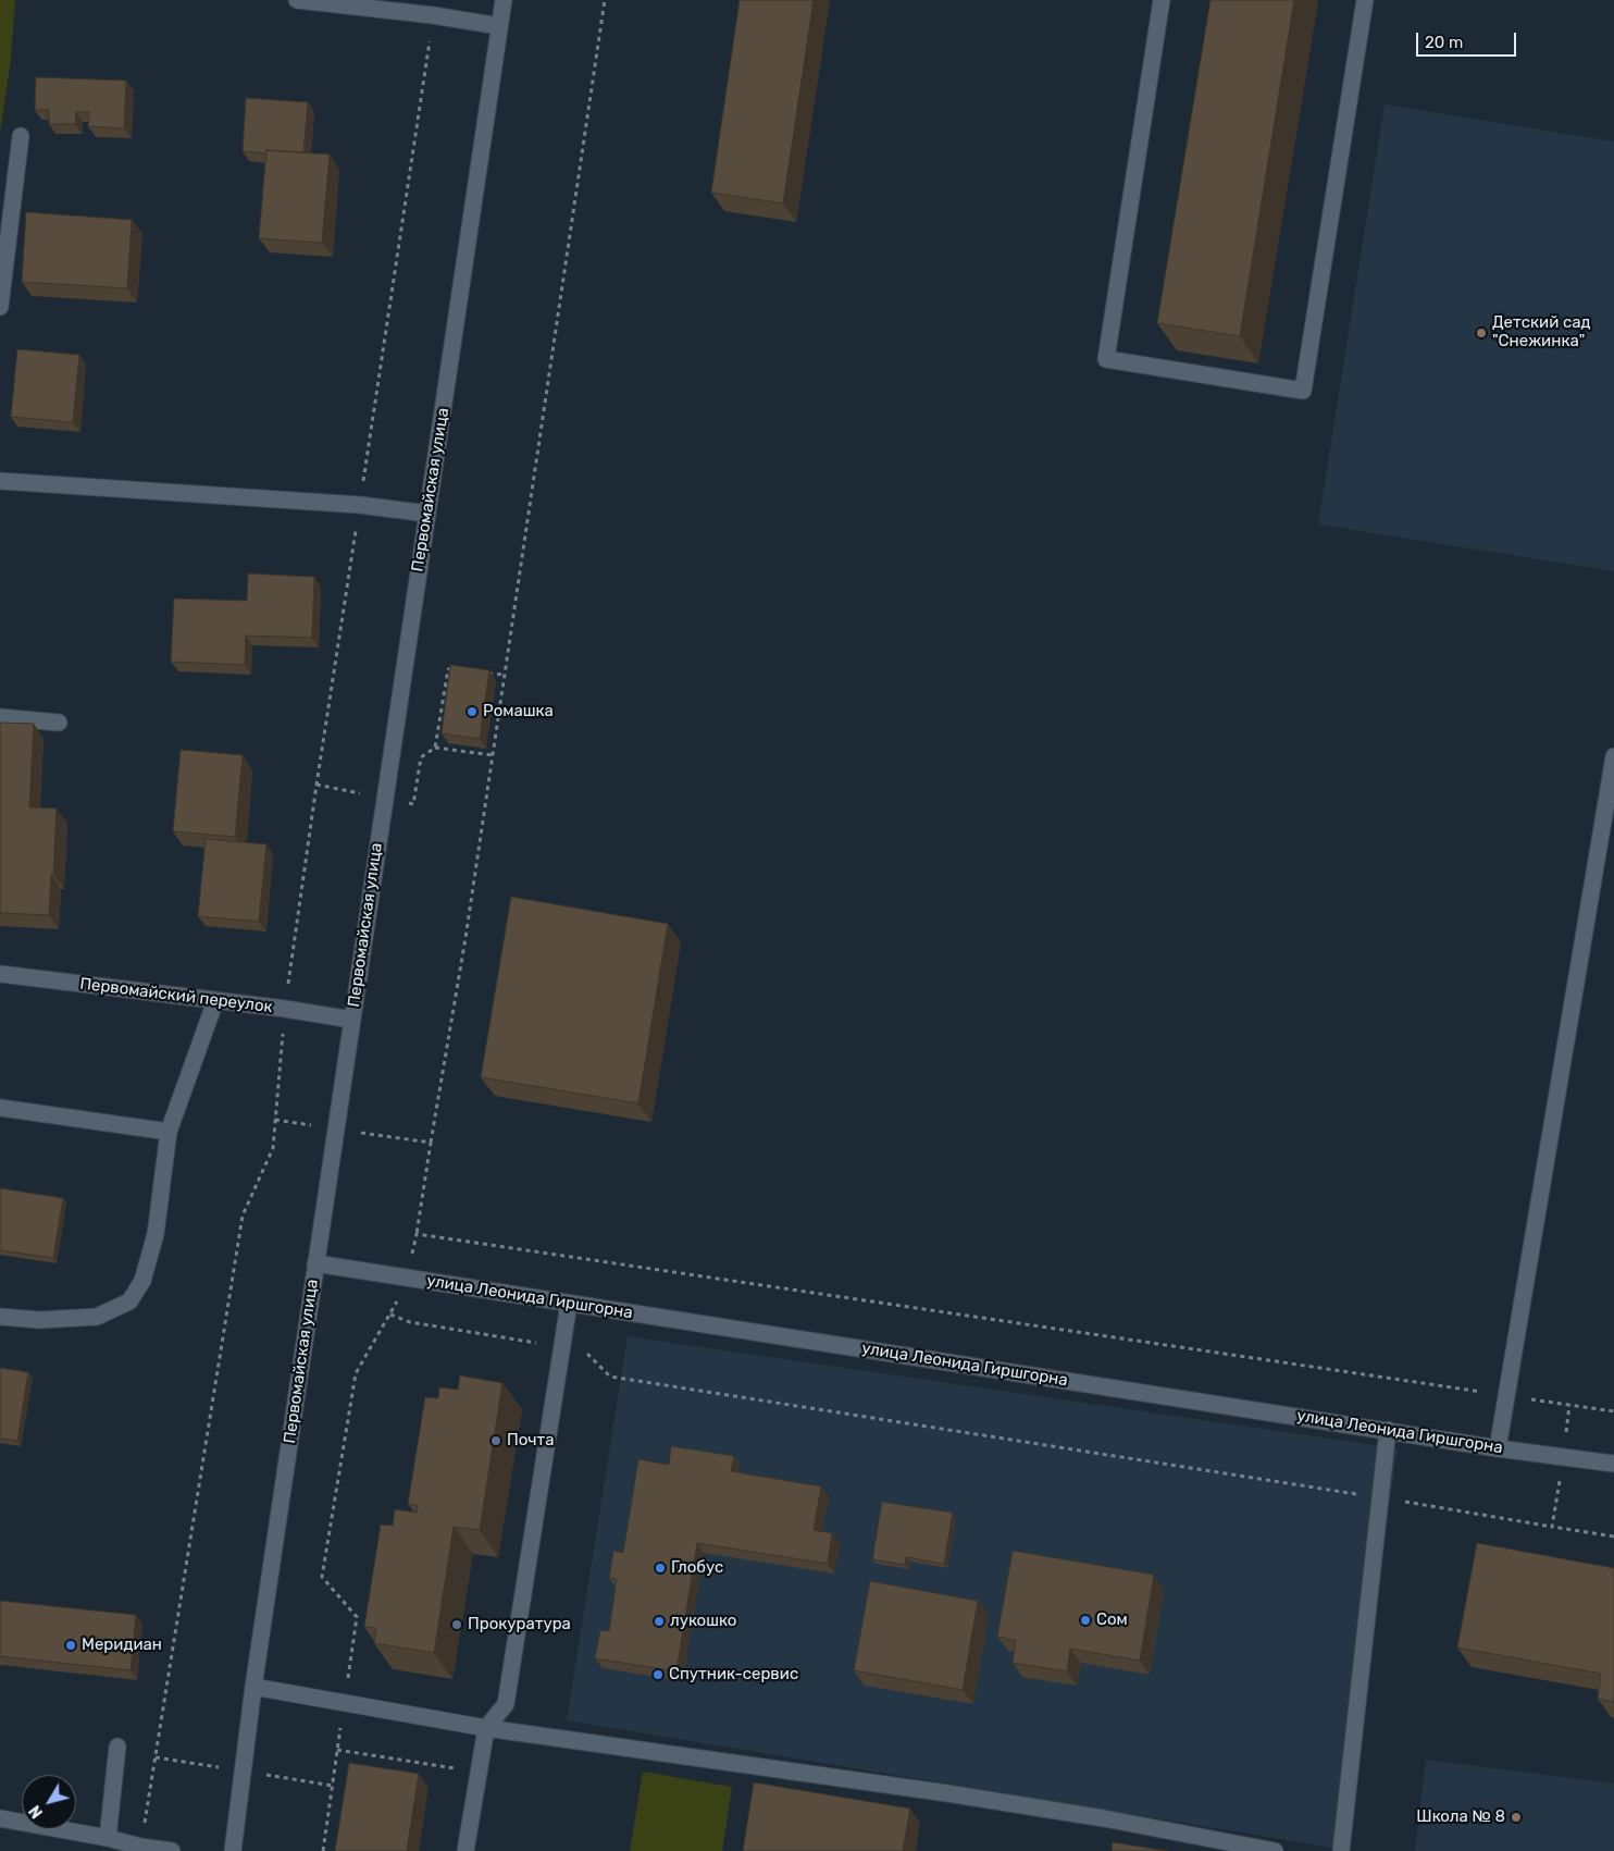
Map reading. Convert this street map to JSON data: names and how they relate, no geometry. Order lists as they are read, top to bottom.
{
  "streets": {
    "main road": ["Первомайская улица", "Первомайский переулок", "улица Леонида Гиршгорна"]
  },
  "crossings": [
    ["Первомайская улица", "Первомайский переулок"],
    ["Первомайская улица", "улица Леонида Гиршгорна"]
  ],
  "places": [
    "Детский сад \"Снежинка\"",
    "Ромашка",
    "Почта",
    "Глобус",
    "Сом",
    "лукошко",
    "Прокуратура",
    "Меридиан",
    "Спутник-сервис",
    "Школа № 8"
  ],
  "scale_bar": "20 m",
  "north": "bottom left"
}
